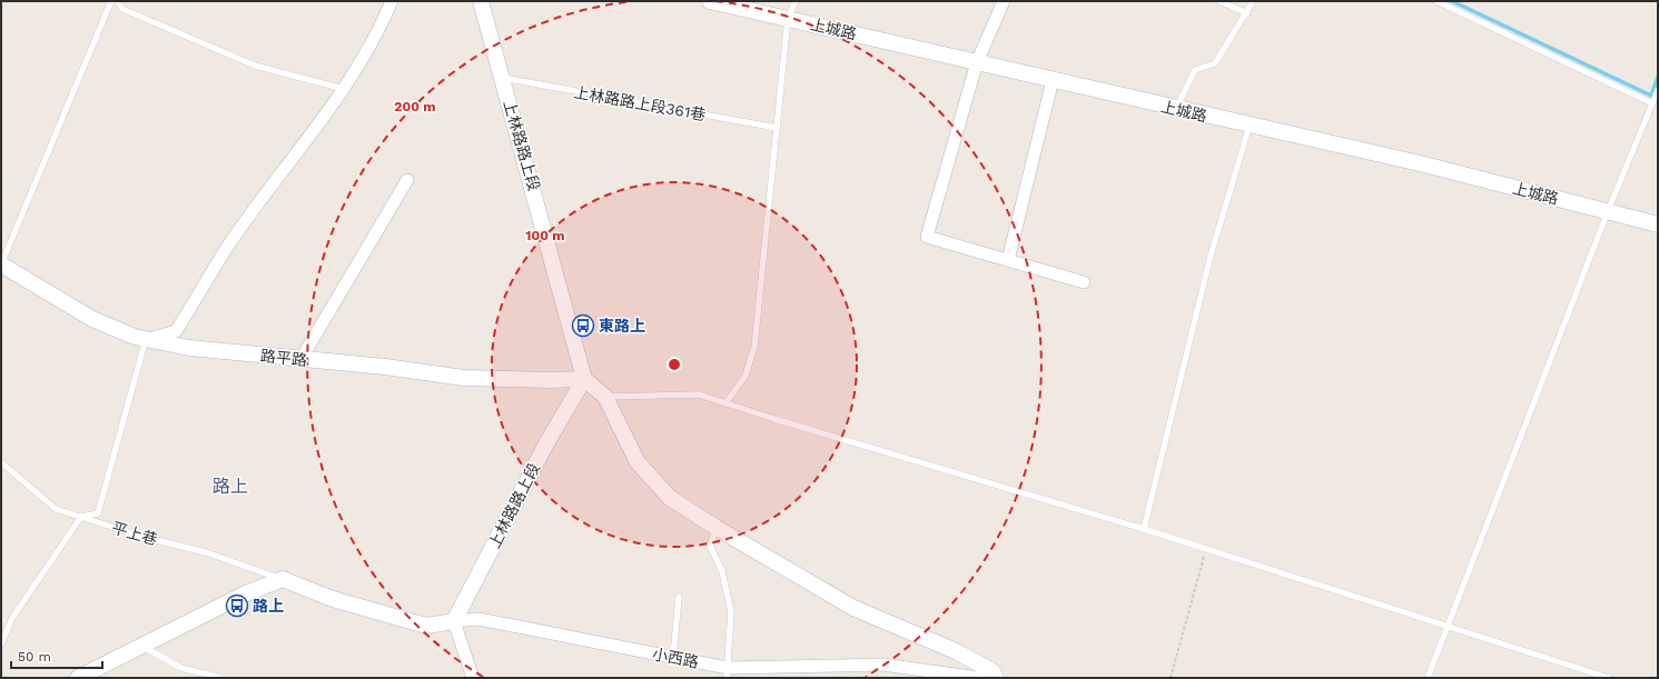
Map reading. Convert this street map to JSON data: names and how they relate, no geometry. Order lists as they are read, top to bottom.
{
  "streets": {
    "street": [
      "上城路",
      "上林路路上段",
      "路平路",
      "小西路"
    ],
    "lane": ["上林路路上段361巷", "平上巷"]
  },
  "crossings": [
    ["上林路路上段361巷", "上林路路上段"],
    ["上林路路上段", "路平路"],
    ["上林路路上段", "小西路"]
  ],
  "districts": ["路上"],
  "places": {
    "bus stop": ["東路上", "路上"]
  },
  "scale_bar": "50 m",
  "rings": ["200 m", "100 m"]
}
